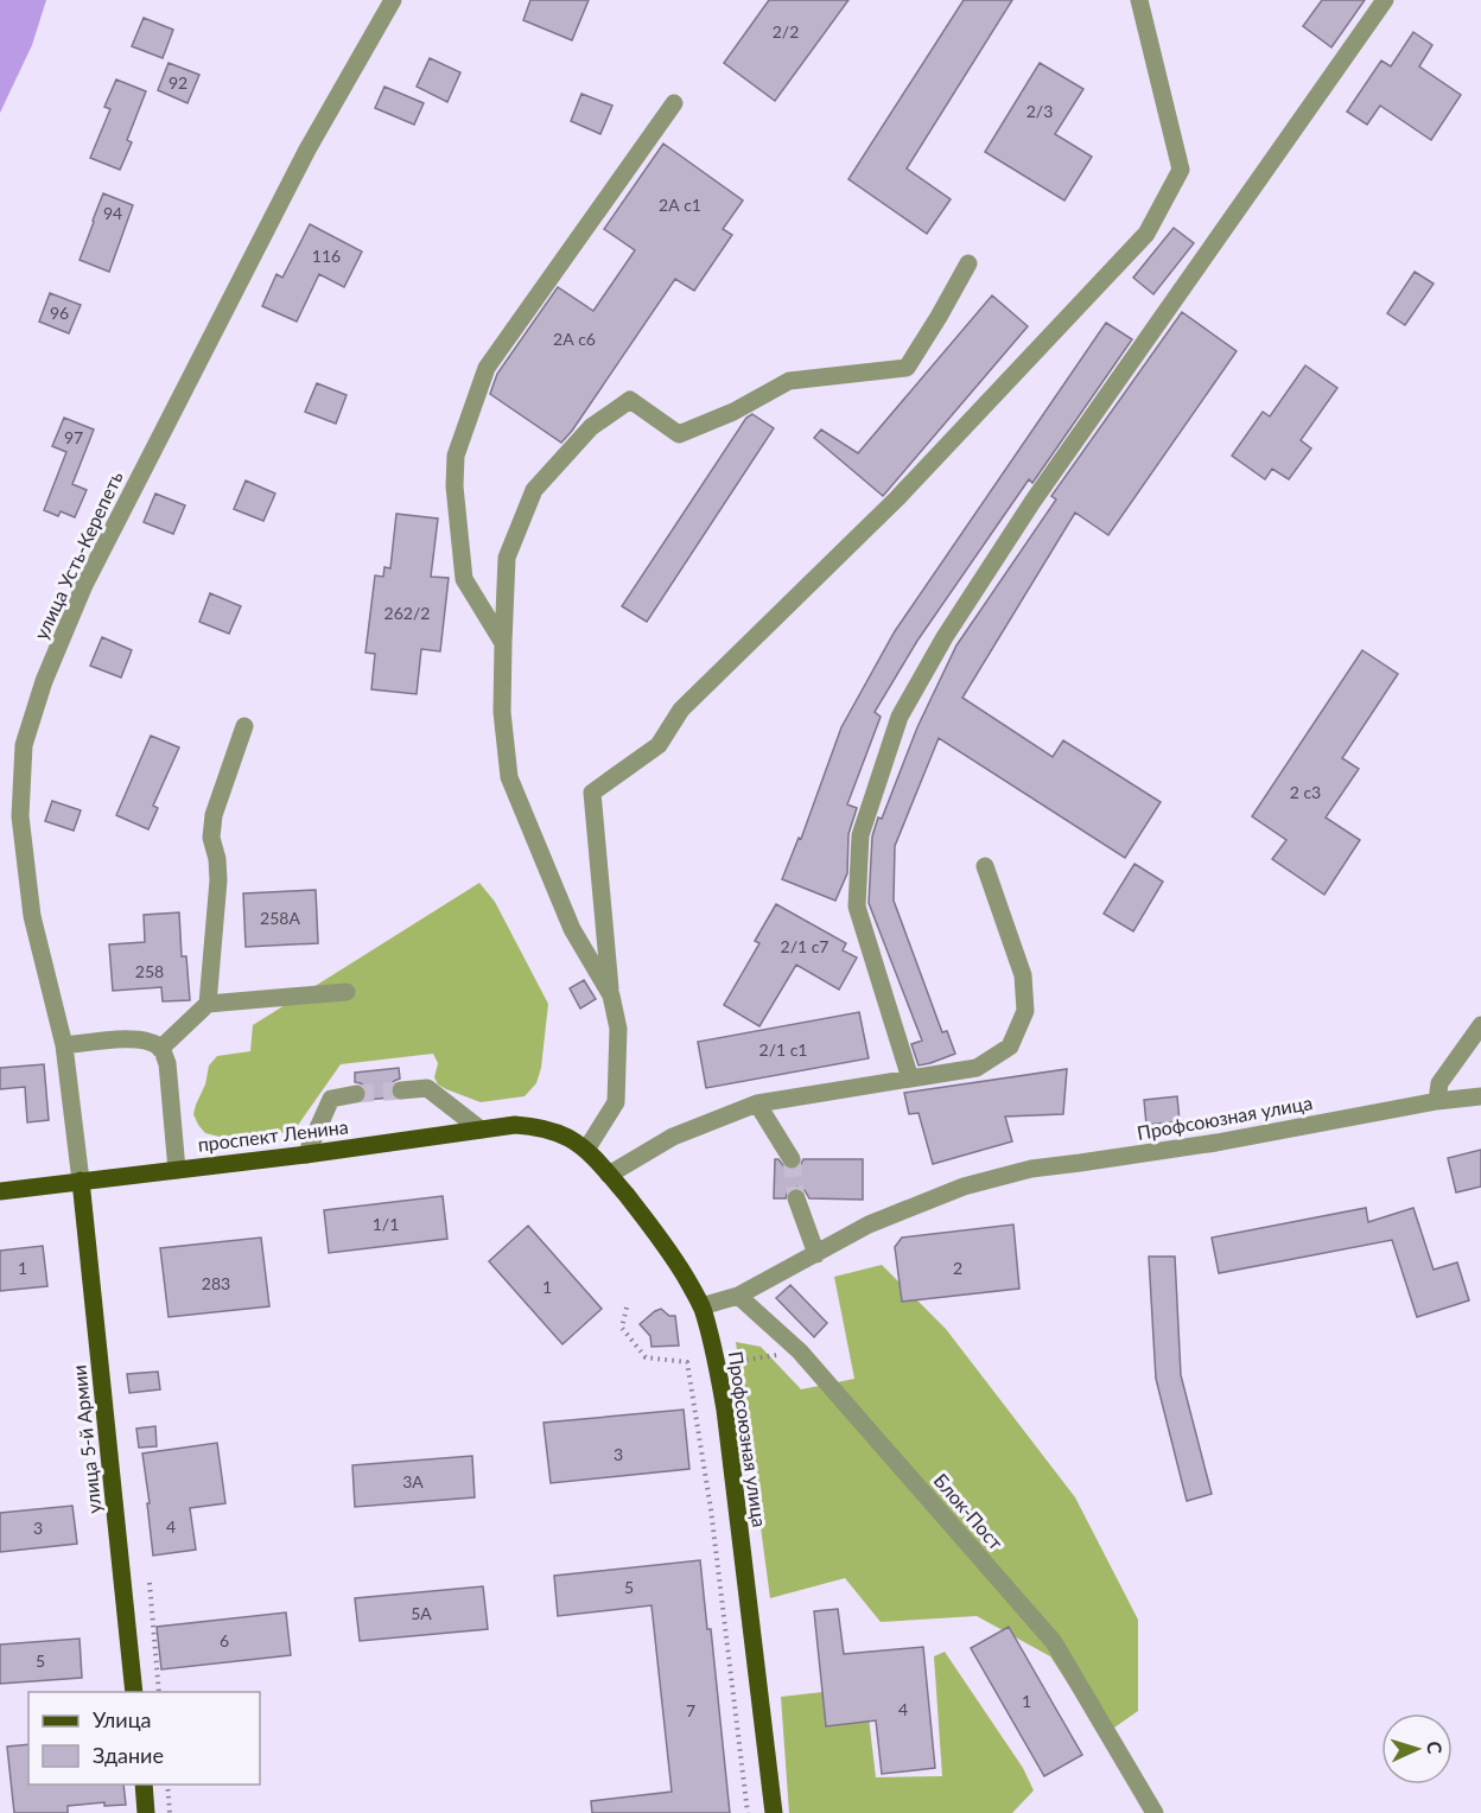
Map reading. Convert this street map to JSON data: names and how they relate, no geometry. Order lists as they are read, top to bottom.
{
  "streets": {
    "main road": ["Профсоюзная улица", "проспект Ленина", "улица 5-й Армии"],
    "street": ["улица Усть-Керепеть", "Блок-Пост"]
  },
  "crossings": [
    ["улица Усть-Керепеть", "проспект Ленина"],
    ["улица Усть-Керепеть", "улица 5-й Армии"],
    ["Профсоюзная улица", "проспект Ленина"],
    ["Профсоюзная улица", "Блок-Пост"],
    ["проспект Ленина", "улица 5-й Армии"]
  ],
  "house_numbers": [
    "2/2",
    "92",
    "2/3",
    "2А с1",
    "94",
    "116",
    "96",
    "2А с6",
    "97",
    "262/2",
    "2 с3",
    "258А",
    "2/1 с7",
    "258",
    "2/1 с1",
    "1/1",
    "1",
    "2",
    "283",
    "1",
    "3",
    "3А",
    "4",
    "3",
    "5",
    "5А",
    "6",
    "5",
    "1",
    "4",
    "7"
  ],
  "legend": ["Улица", "Здание"],
  "north": "right"
}
